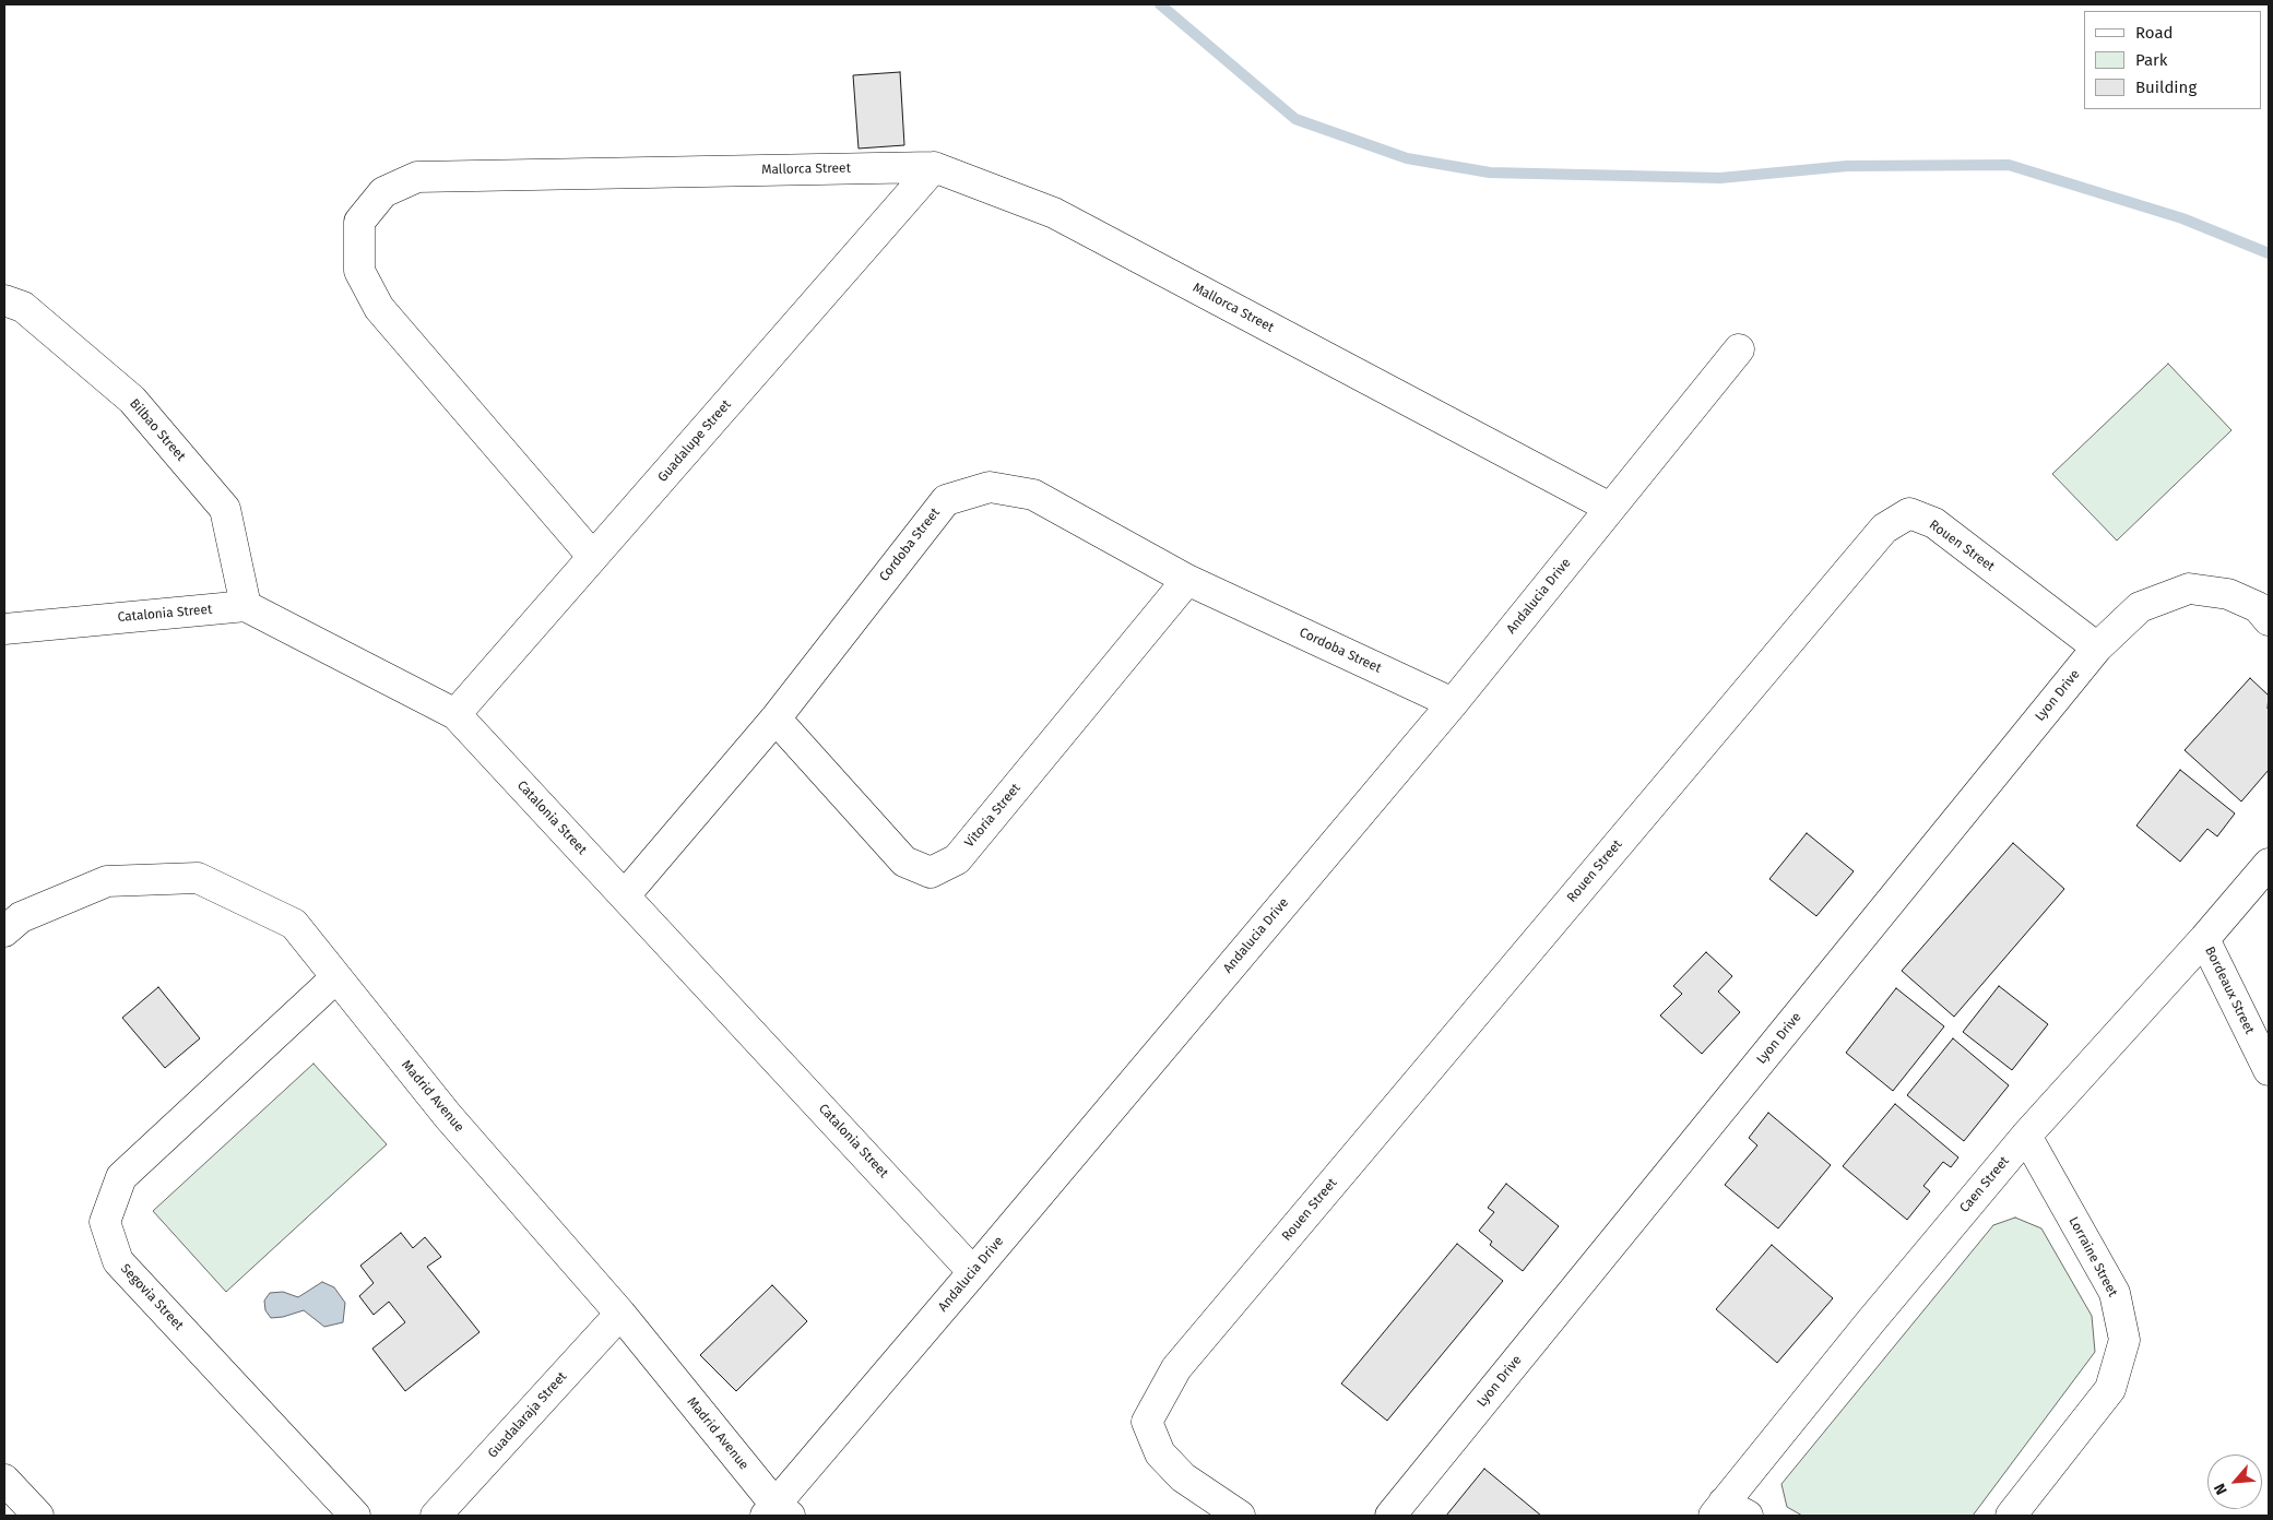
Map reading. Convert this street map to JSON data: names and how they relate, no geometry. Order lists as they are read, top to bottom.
{
  "streets": {
    "street": [
      "Mallorca Street",
      "Bilbao Street",
      "Guadalupe Street",
      "Cordoba Street",
      "Rouen Street",
      "Andalucia Drive",
      "Catalonia Street",
      "Lyon Drive",
      "Vitoria Street",
      "Bordeaux Street",
      "Madrid Avenue",
      "Caen Street",
      "Lorraine Street",
      "Segovia Street",
      "Guadalaraja Street"
    ]
  },
  "crossings": [
    ["Mallorca Street", "Guadalupe Street"],
    ["Mallorca Street", "Andalucia Drive"],
    ["Bilbao Street", "Catalonia Street"],
    ["Guadalupe Street", "Catalonia Street"],
    ["Cordoba Street", "Andalucia Drive"],
    ["Cordoba Street", "Catalonia Street"],
    ["Cordoba Street", "Vitoria Street"],
    ["Rouen Street", "Lyon Drive"],
    ["Andalucia Drive", "Catalonia Street"],
    ["Andalucia Drive", "Madrid Avenue"],
    ["Bordeaux Street", "Caen Street"],
    ["Madrid Avenue", "Segovia Street"],
    ["Madrid Avenue", "Guadalaraja Street"],
    ["Caen Street", "Lorraine Street"]
  ],
  "legend": ["Road", "Park", "Building"],
  "north": "bottom left"
}
